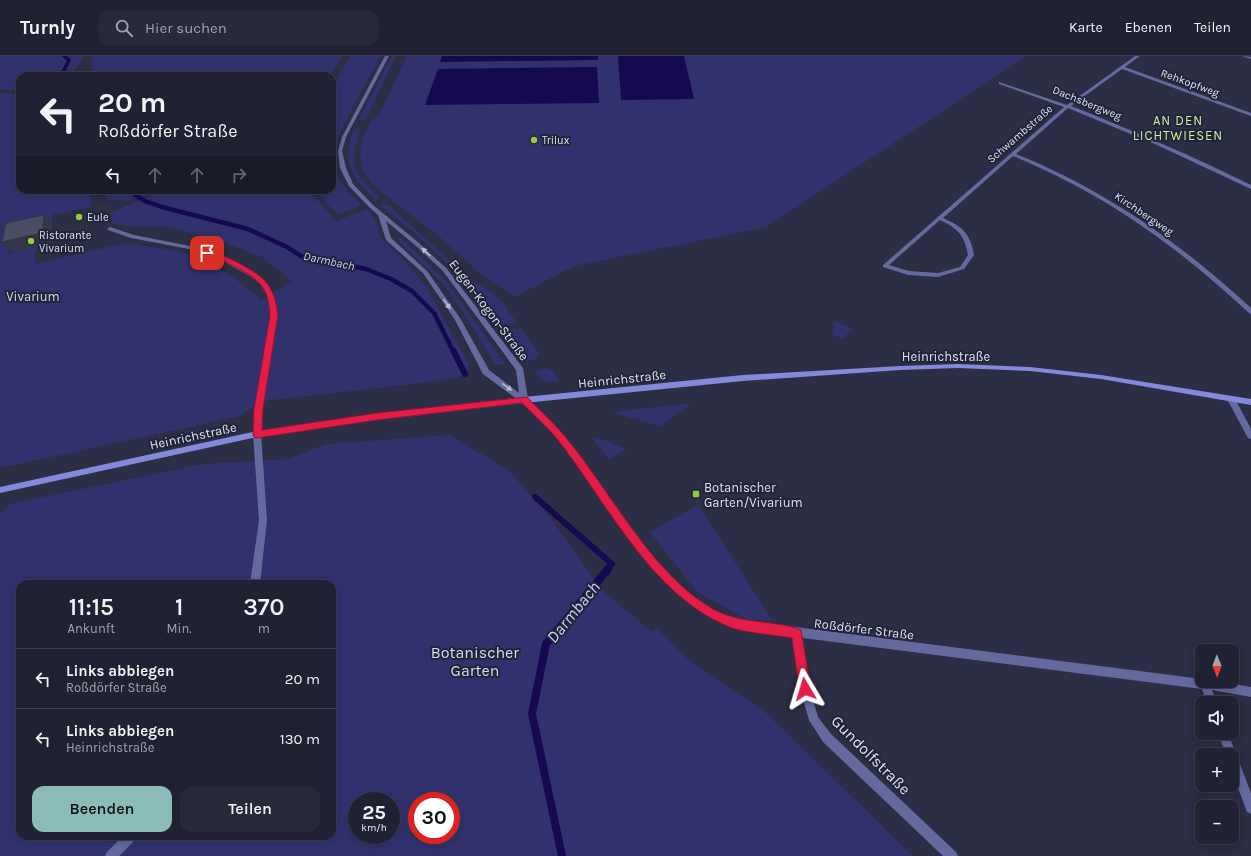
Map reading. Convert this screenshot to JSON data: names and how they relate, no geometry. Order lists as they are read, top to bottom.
{
  "streets": {
    "main road": ["Heinrichstraße"],
    "street": [
      "Rehkopfweg",
      "Dachsbergweg",
      "Schwambstraße",
      "Kirchbergweg",
      "Eugen-Kogon-Straße",
      "Roßdörfer Straße",
      "Gundolfstraße"
    ]
  },
  "crossings": [
    ["Rehkopfweg", "Schwambstraße"],
    ["Dachsbergweg", "Schwambstraße"],
    ["Schwambstraße", "Kirchbergweg"],
    ["Eugen-Kogon-Straße", "Heinrichstraße"],
    ["Eugen-Kogon-Straße", "Roßdörfer Straße"],
    ["Heinrichstraße", "Roßdörfer Straße"],
    ["Roßdörfer Straße", "Gundolfstraße"]
  ],
  "districts": ["AN DEN LICHTWIESEN"],
  "water": ["Darmbach"],
  "parks": ["Vivarium", "Botanischer Garten"],
  "places": {
    "other": ["Trilux", "Eule", "Ristorante Vivarium"],
    "transit": ["Botanischer Garten/Vivarium"]
  },
  "north": "bottom",
  "page": {
    "header": "Turnly",
    "search": "Hier suchen",
    "nav": ["Karte", "Ebenen", "Teilen"],
    "turn": ["20 m", "Roßdörfer Straße"],
    "eta": [
      "11:15",
      "Ankunft",
      "1",
      "Min.",
      "370",
      "m"
    ],
    "map_buttons": ["+", "−"],
    "list": [
      {
        "name": "Links abbiegen",
        "note": "Roßdörfer Straße",
        "value": "20 m"
      },
      {
        "name": "Links abbiegen",
        "note": "Heinrichstraße",
        "value": "130 m"
      }
    ],
    "buttons": ["Beenden", "Teilen"],
    "speed": "25 km/h",
    "limit": "30"
  }
}
